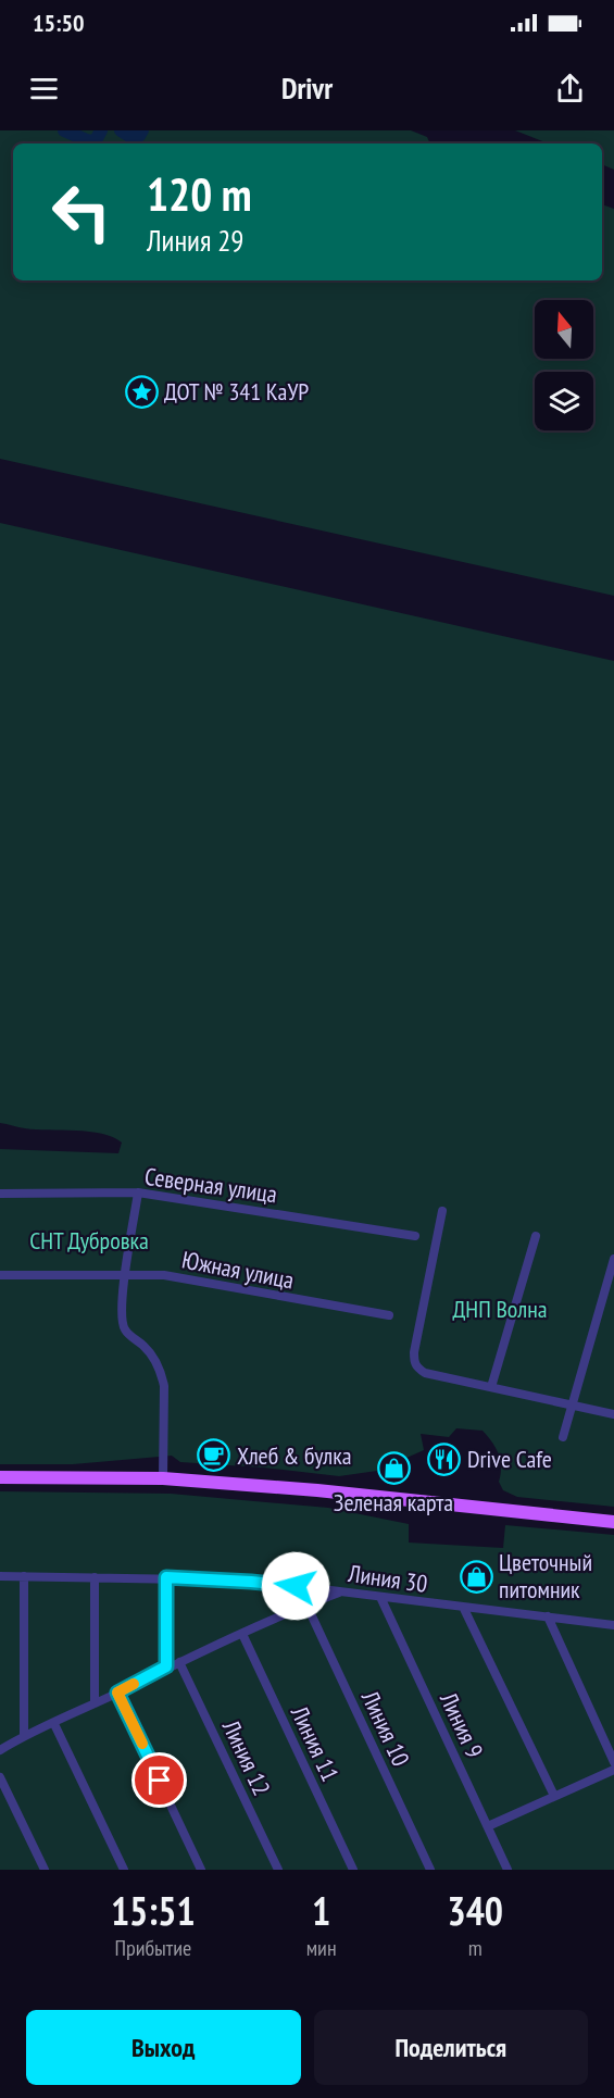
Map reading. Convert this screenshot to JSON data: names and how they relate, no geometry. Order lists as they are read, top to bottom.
{
  "streets": {
    "street": [
      "Северная улица",
      "Южная улица",
      "Линия 30",
      "Линия 9",
      "Линия 10",
      "Линия 11",
      "Линия 12"
    ]
  },
  "crossings": [
    ["Линия 30", "Линия 9"]
  ],
  "parks": ["СНТ Дубровка", "ДНП Волна"],
  "places": {
    "place": ["ДОТ № 341 КаУР"],
    "cafe": ["Хлеб & булка"],
    "restaurant": ["Drive Cafe"],
    "shop": ["Зеленая карта", "Цветочный питомник"]
  },
  "north": "top",
  "page": {
    "status": "15:50",
    "header": "Drivr",
    "turn": ["120 m", "Линия 29"],
    "eta": [
      "15:51",
      "Прибытие",
      "1",
      "мин",
      "340",
      "m"
    ],
    "buttons": ["Выход", "Поделиться"]
  }
}
